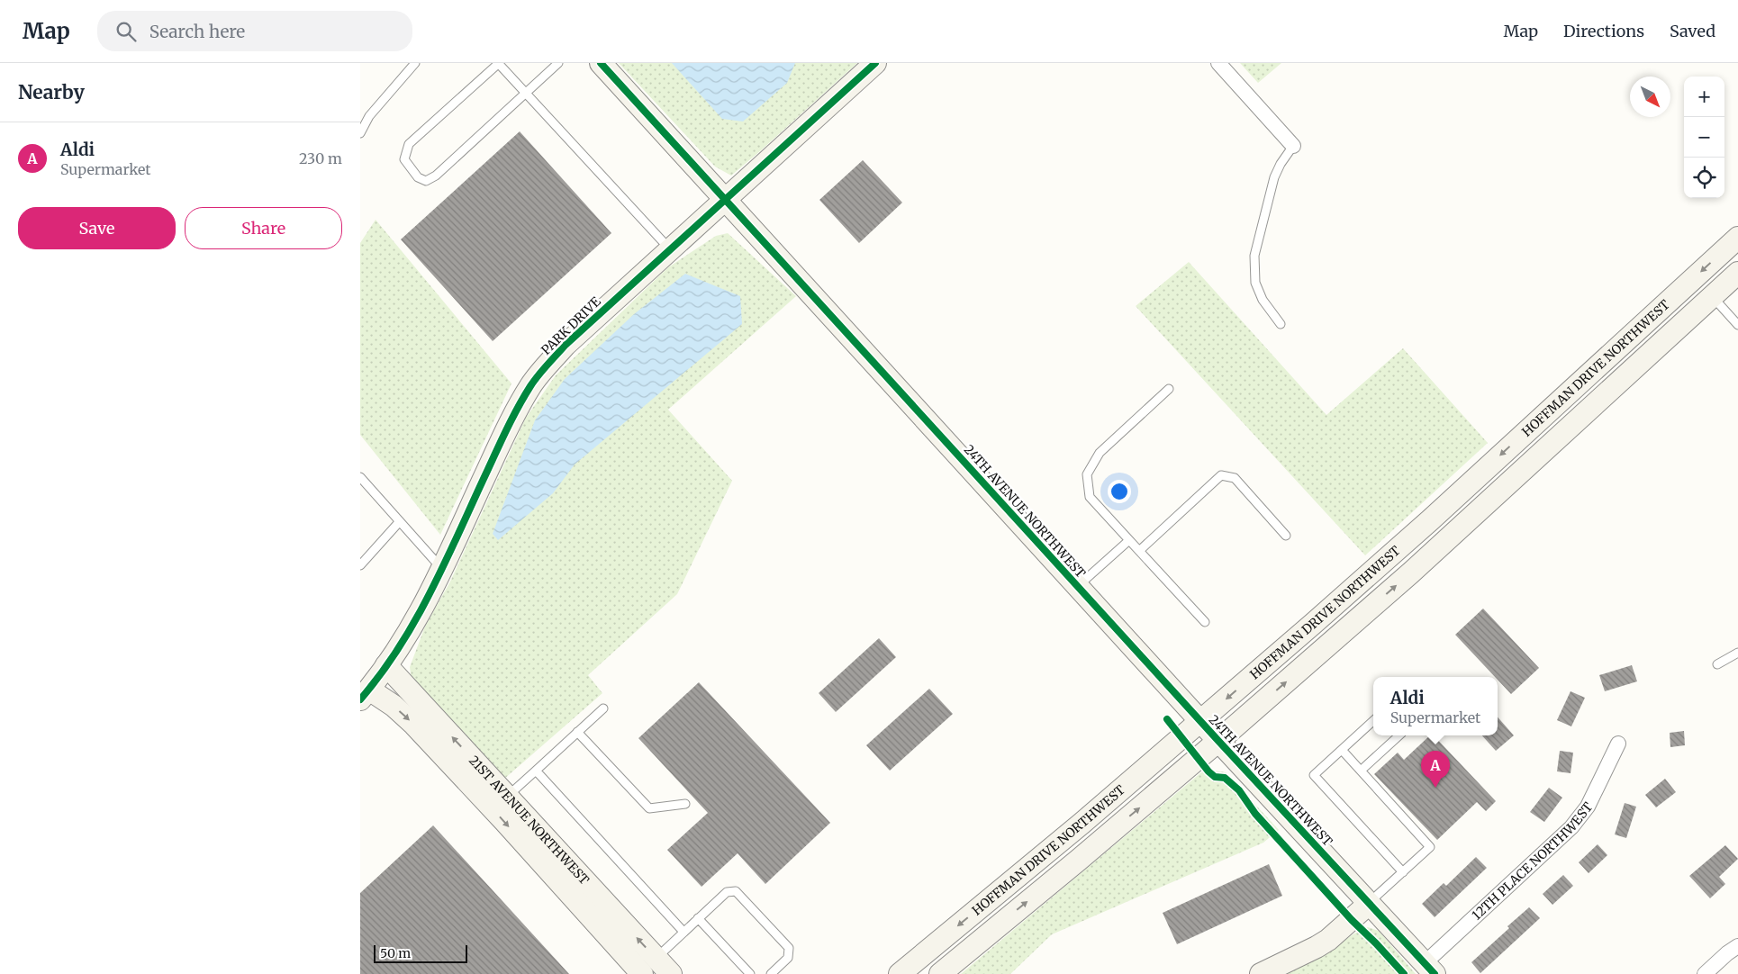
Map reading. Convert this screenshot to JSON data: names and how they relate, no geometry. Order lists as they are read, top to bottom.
{
  "streets": {
    "street": [
      "PARK DRIVE",
      "HOFFMAN DRIVE NORTHWEST",
      "24TH AVENUE NORTHWEST",
      "21ST AVENUE NORTHWEST",
      "12TH PLACE NORTHWEST"
    ]
  },
  "crossings": [
    ["PARK DRIVE", "24TH AVENUE NORTHWEST"],
    ["PARK DRIVE", "21ST AVENUE NORTHWEST"],
    ["HOFFMAN DRIVE NORTHWEST", "24TH AVENUE NORTHWEST"],
    ["24TH AVENUE NORTHWEST", "12TH PLACE NORTHWEST"]
  ],
  "scale_bar": "50 m",
  "north": "bottom right",
  "page": {
    "header": "Map",
    "search": "Search here",
    "nav": ["Map", "Directions", "Saved"],
    "heading": "Nearby",
    "map_buttons": ["+", "−"],
    "list": [
      {
        "mark": "A",
        "name": "Aldi",
        "note": "Supermarket",
        "value": "230 m"
      }
    ],
    "buttons": ["Save", "Share"],
    "popup": ["Aldi", "Supermarket"],
    "pins": "A",
    "scale": "50 m"
  }
}
